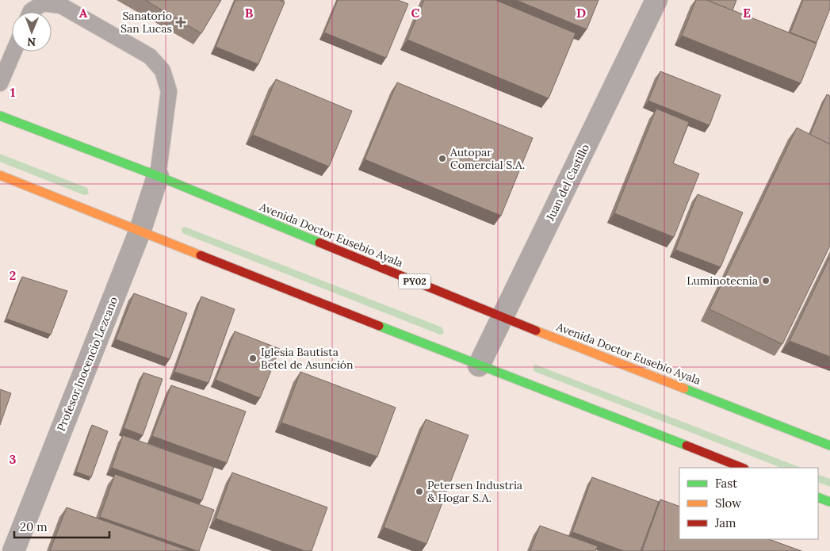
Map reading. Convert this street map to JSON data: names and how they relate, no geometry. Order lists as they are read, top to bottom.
{
  "streets": {
    "highway": ["Avenida Doctor Eusebio Ayala", "PY02"],
    "street": ["Juan del Castillo", "Profesor Inocencio Lezcano"]
  },
  "crossings": [
    ["Juan del Castillo", "Avenida Doctor Eusebio Ayala"],
    ["Avenida Doctor Eusebio Ayala", "Profesor Inocencio Lezcano"]
  ],
  "places": {
    "health": ["Sanatorio San Lucas"],
    "other": [
      "Autopar Comercial S.A.",
      "Luminotecnia",
      "Iglesia Bautista Betel de Asunción",
      "Petersen Industria & Hogar S.A."
    ]
  },
  "legend": ["Fast", "Slow", "Jam"],
  "scale_bar": "20 m",
  "north": "bottom",
  "grid": {
    "columns": [
      "A",
      "B",
      "C",
      "D",
      "E"
    ],
    "rows": ["1", "2", "3"]
  }
}
